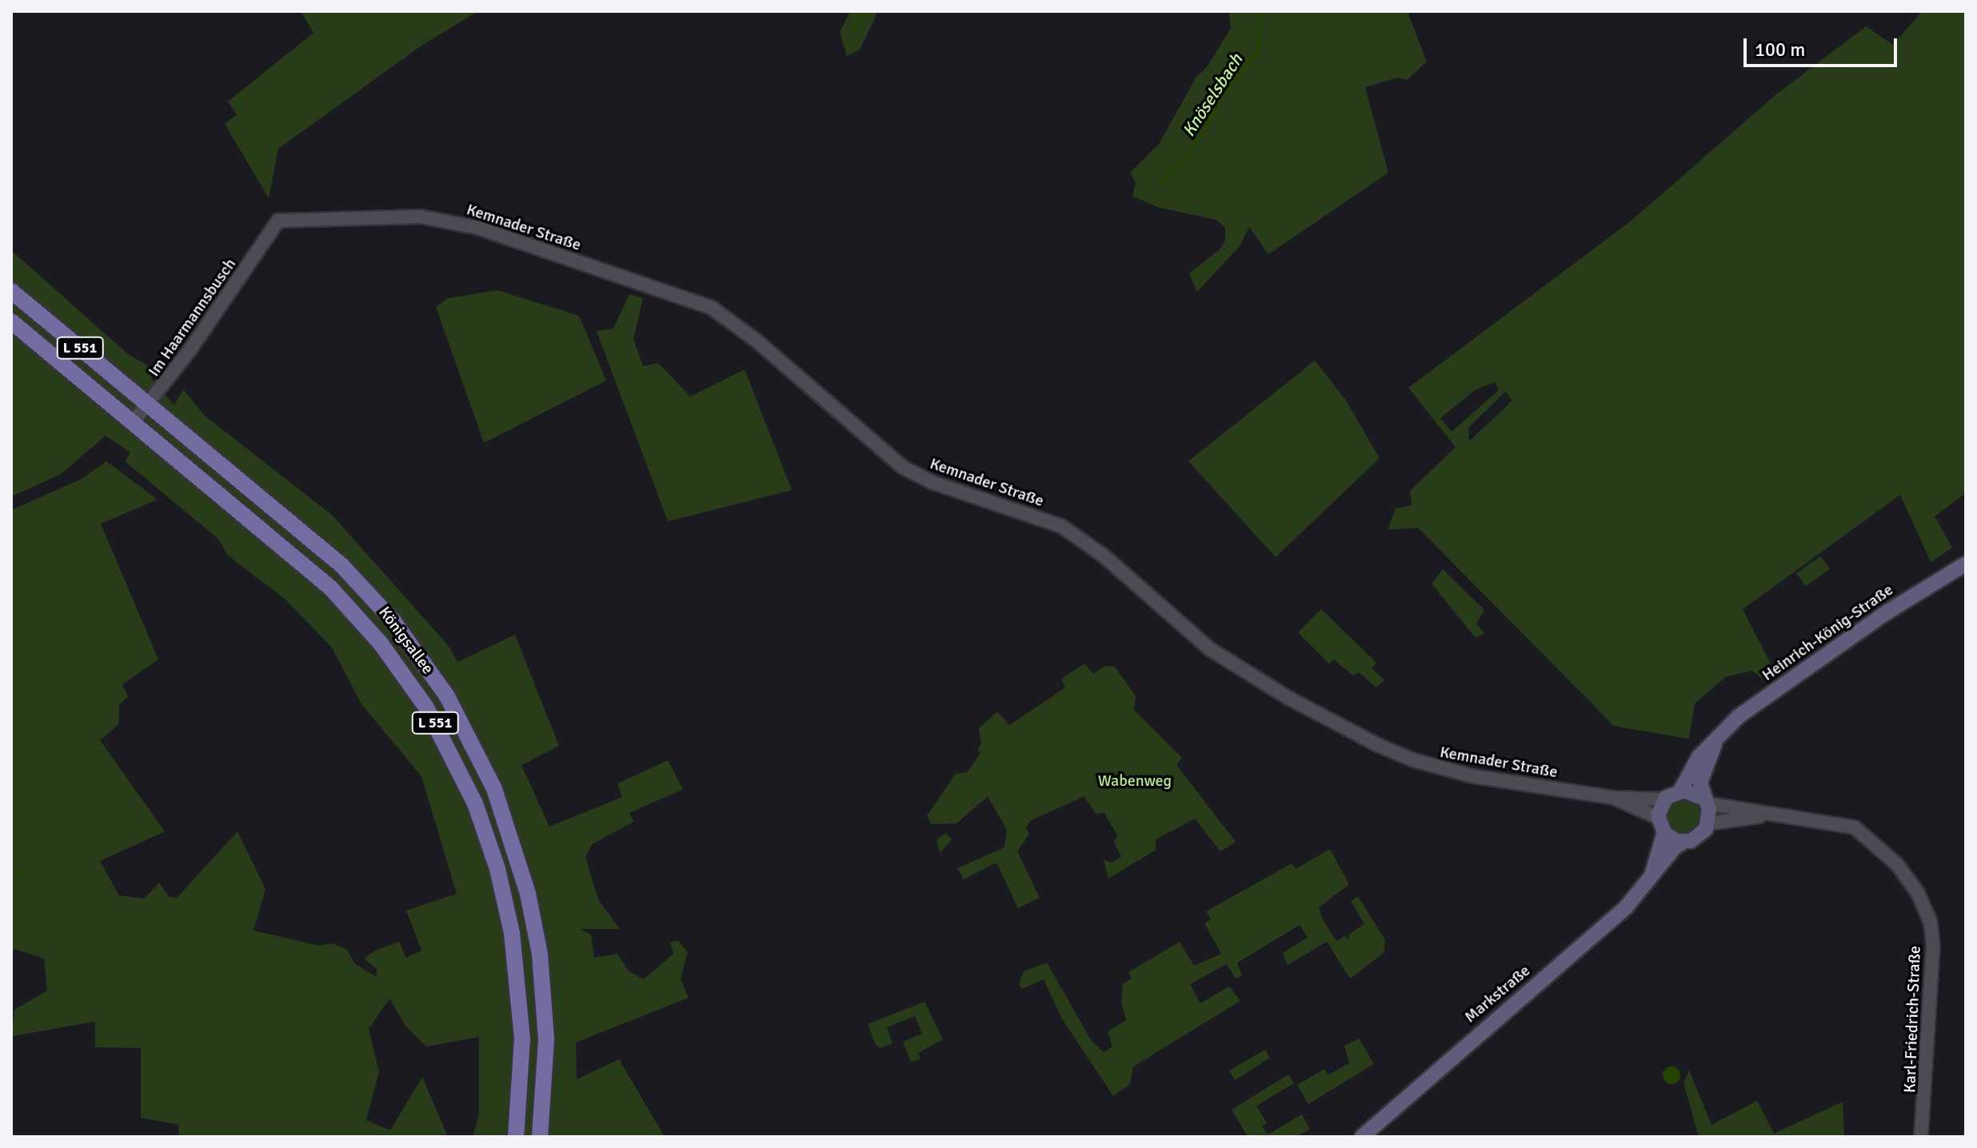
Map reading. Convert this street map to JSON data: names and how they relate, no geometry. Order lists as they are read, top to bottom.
{
  "streets": {
    "main road": [
      "L 551",
      "Heinrich-König-Straße",
      "Königsallee",
      "Markstraße"
    ],
    "street": ["Kemnader Straße", "Im Haarmannsbusch", "Karl-Friedrich-Straße"]
  },
  "crossings": [
    ["Kemnader Straße", "Im Haarmannsbusch"],
    ["Kemnader Straße", "Heinrich-König-Straße"],
    ["Kemnader Straße", "Markstraße"],
    ["Kemnader Straße", "Karl-Friedrich-Straße"],
    ["Im Haarmannsbusch", "Königsallee"],
    ["Heinrich-König-Straße", "Markstraße"],
    ["Heinrich-König-Straße", "Karl-Friedrich-Straße"],
    ["Markstraße", "Karl-Friedrich-Straße"]
  ],
  "water": ["Knöselsbach"],
  "parks": ["Wabenweg"],
  "scale_bar": "100 m"
}
